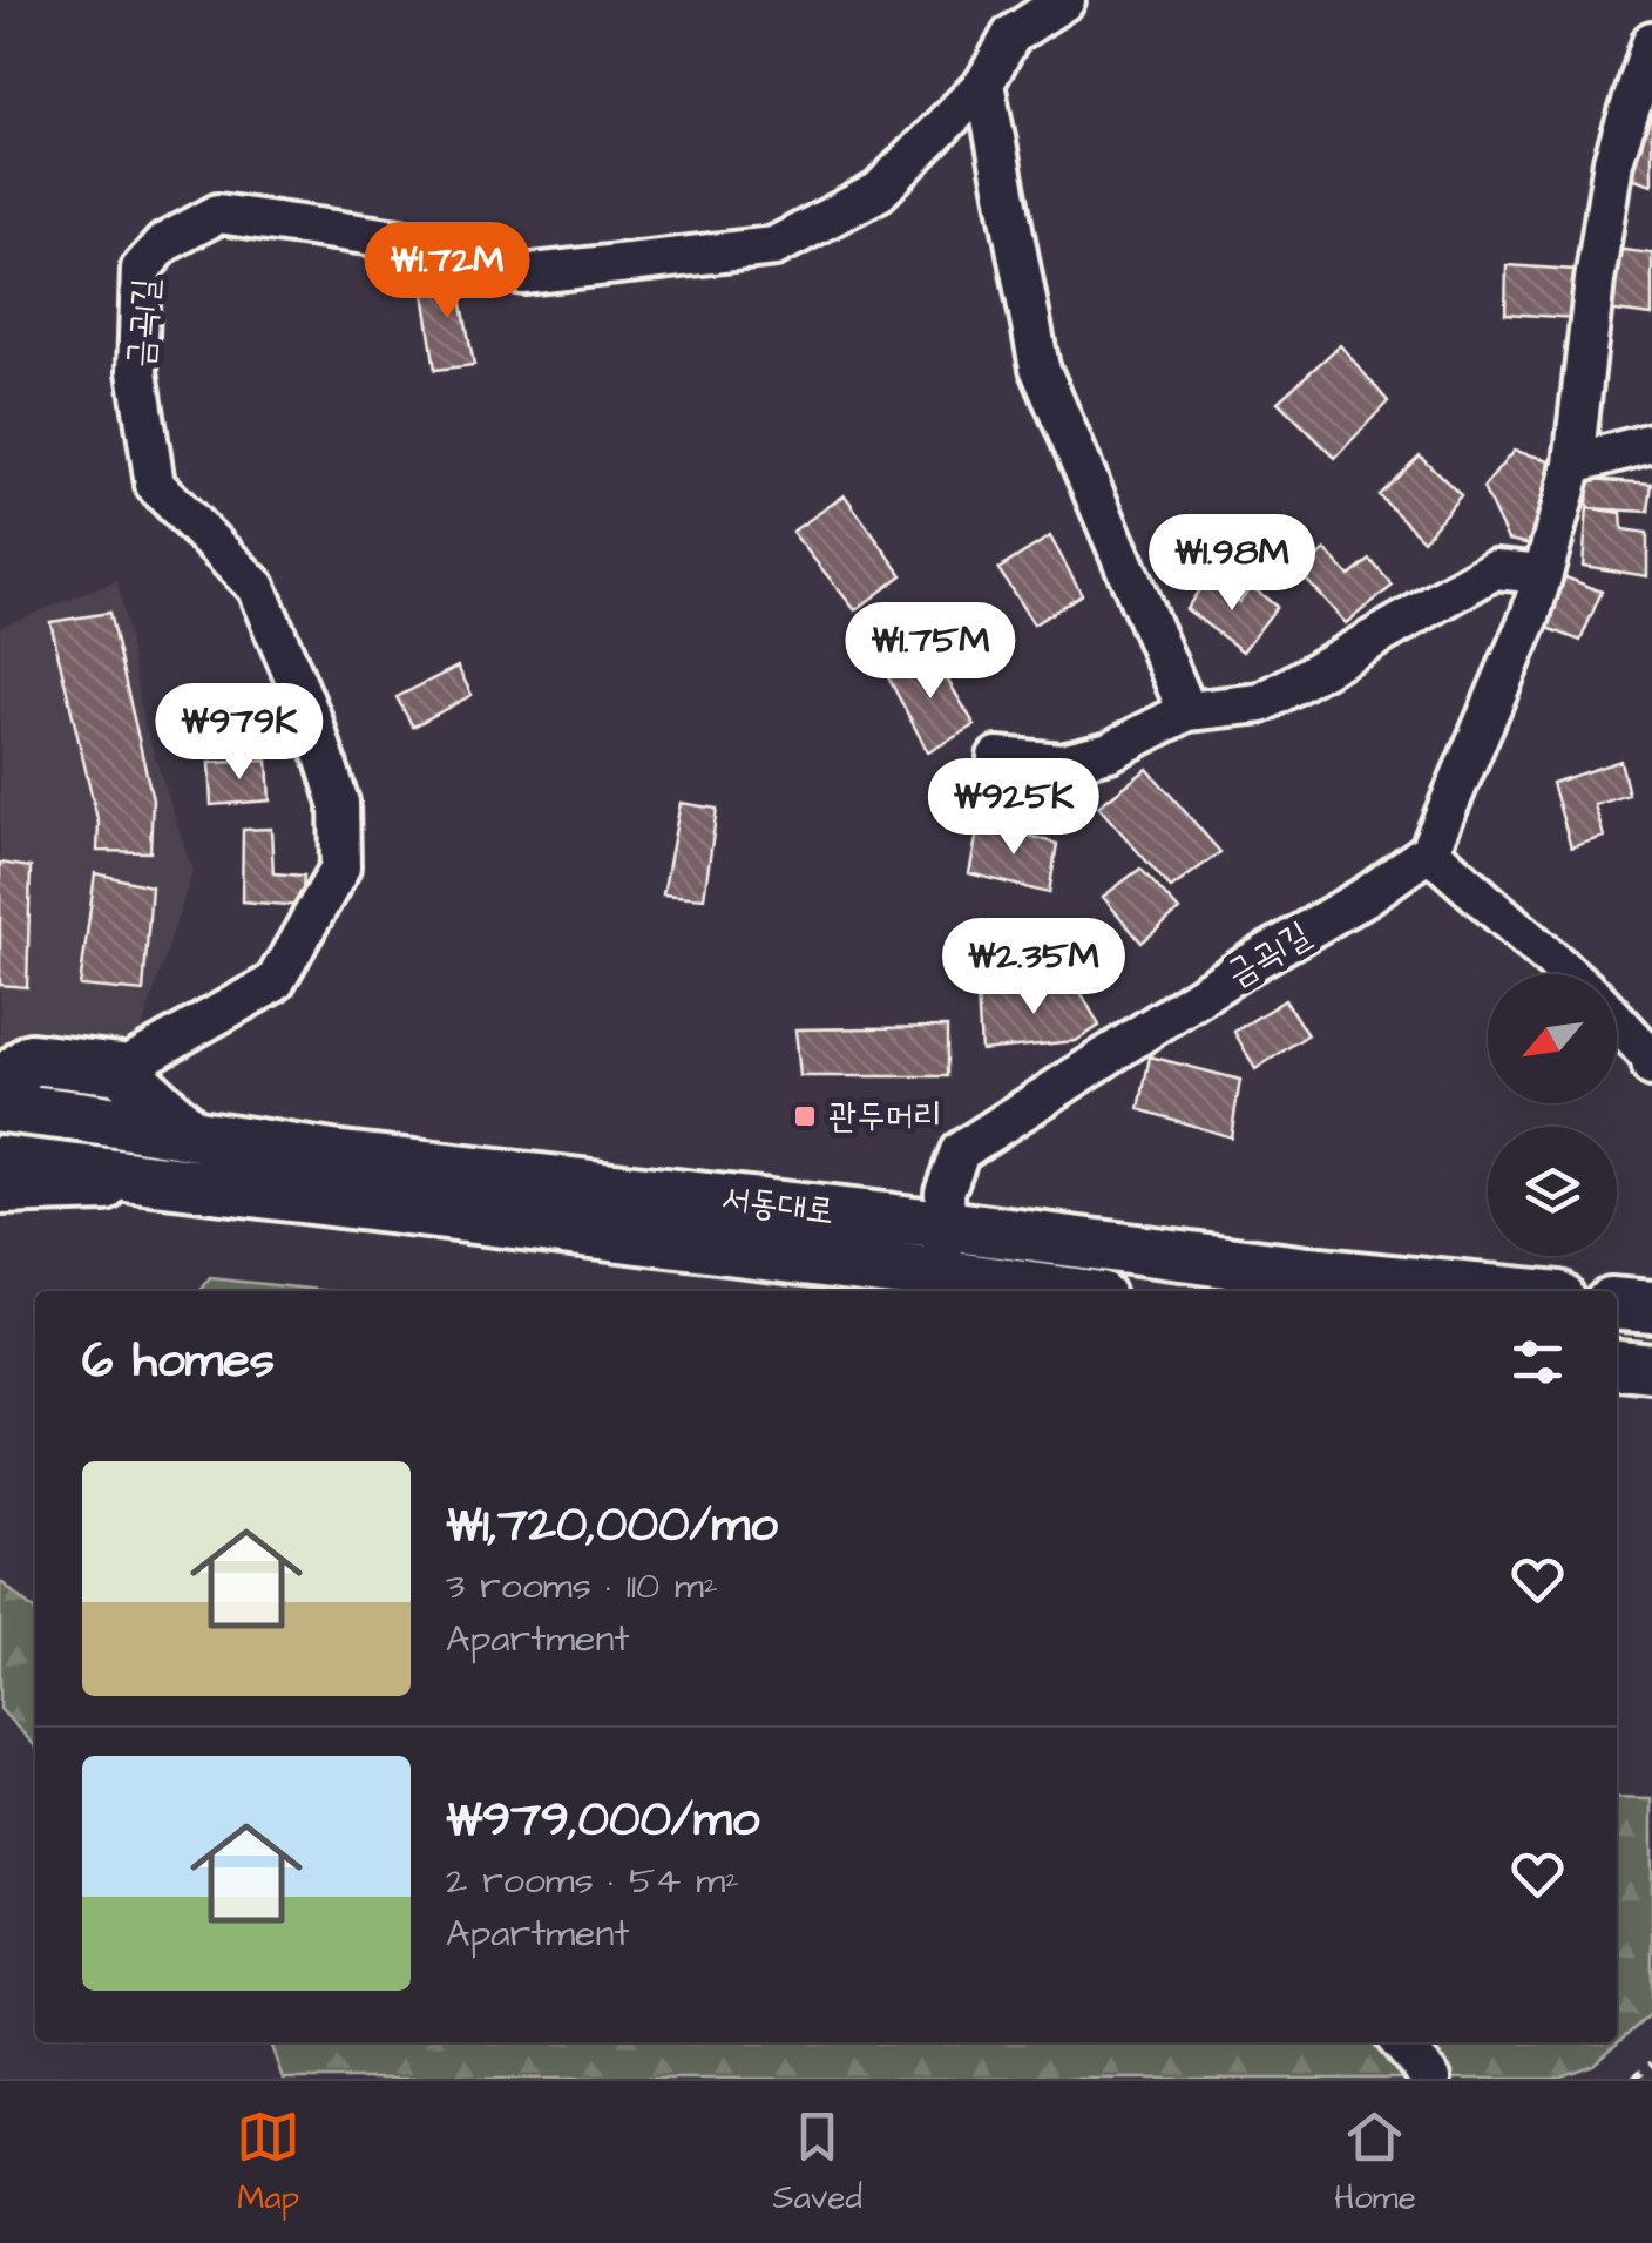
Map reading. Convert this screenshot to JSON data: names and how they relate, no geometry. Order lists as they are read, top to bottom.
{
  "streets": {
    "main road": ["서동대로"],
    "street": ["금곡1길"]
  },
  "crossings": [
    ["금곡1길", "서동대로"]
  ],
  "places": {
    "transit": ["관두머리"]
  },
  "north": "bottom left",
  "page": {
    "price": [
      "₩1.72M",
      "₩1.98M",
      "₩1.75M",
      "₩979K",
      "₩925K",
      "₩2.35M"
    ],
    "heading": "6 homes",
    "list": [
      {
        "name": "₩1,720,000/mo",
        "note": "3 rooms · 110 m² · Apartment"
      },
      {
        "name": "₩979,000/mo",
        "note": "2 rooms · 54 m² · Apartment"
      }
    ],
    "tabs": ["Map", "Saved", "Home"]
  }
}
